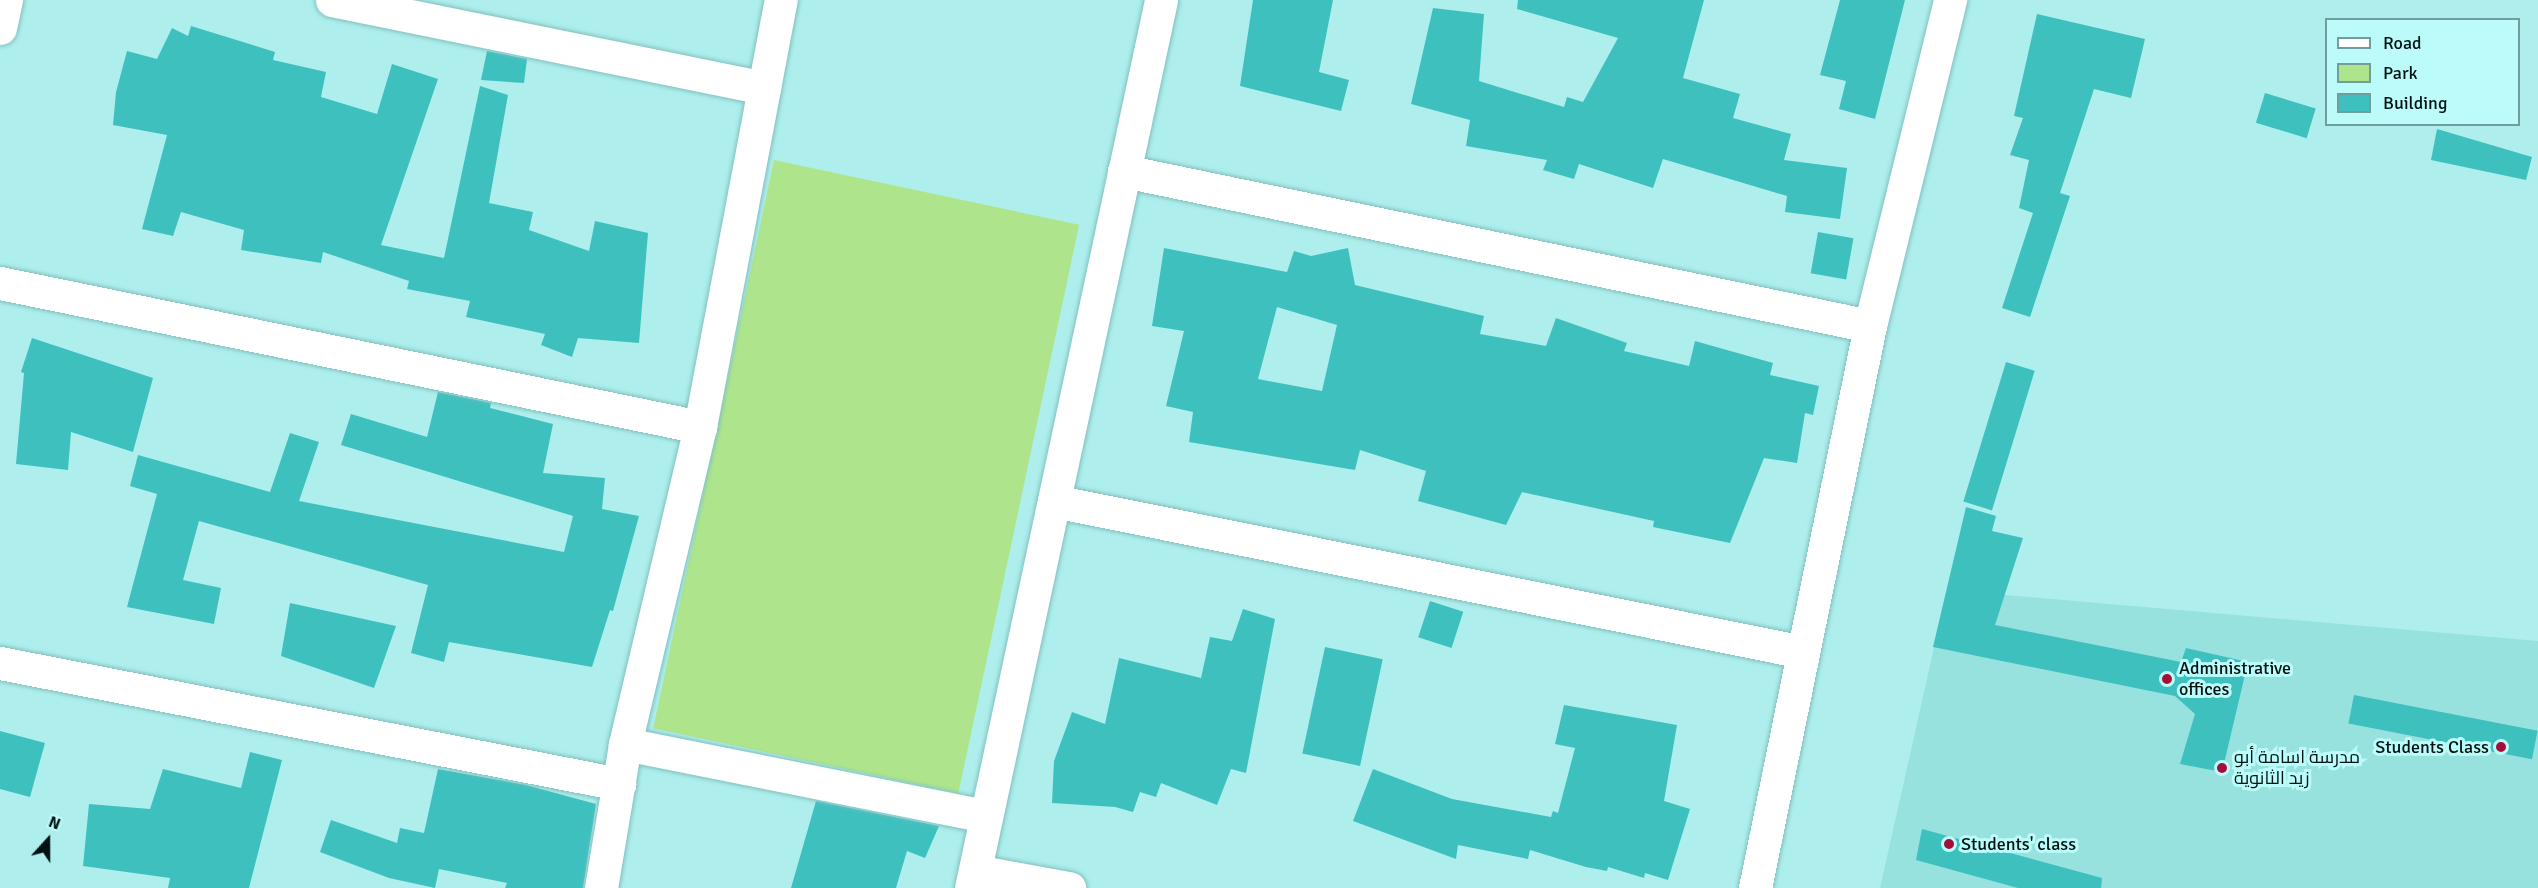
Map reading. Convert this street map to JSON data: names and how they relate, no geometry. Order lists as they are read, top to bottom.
{
  "places": [
    "Administrative offices",
    "Students Class",
    "مدرسة اسامة أبو زيد الثانوية",
    "Students' class"
  ],
  "legend": ["Road", "Park", "Building"],
  "north": "top"
}
